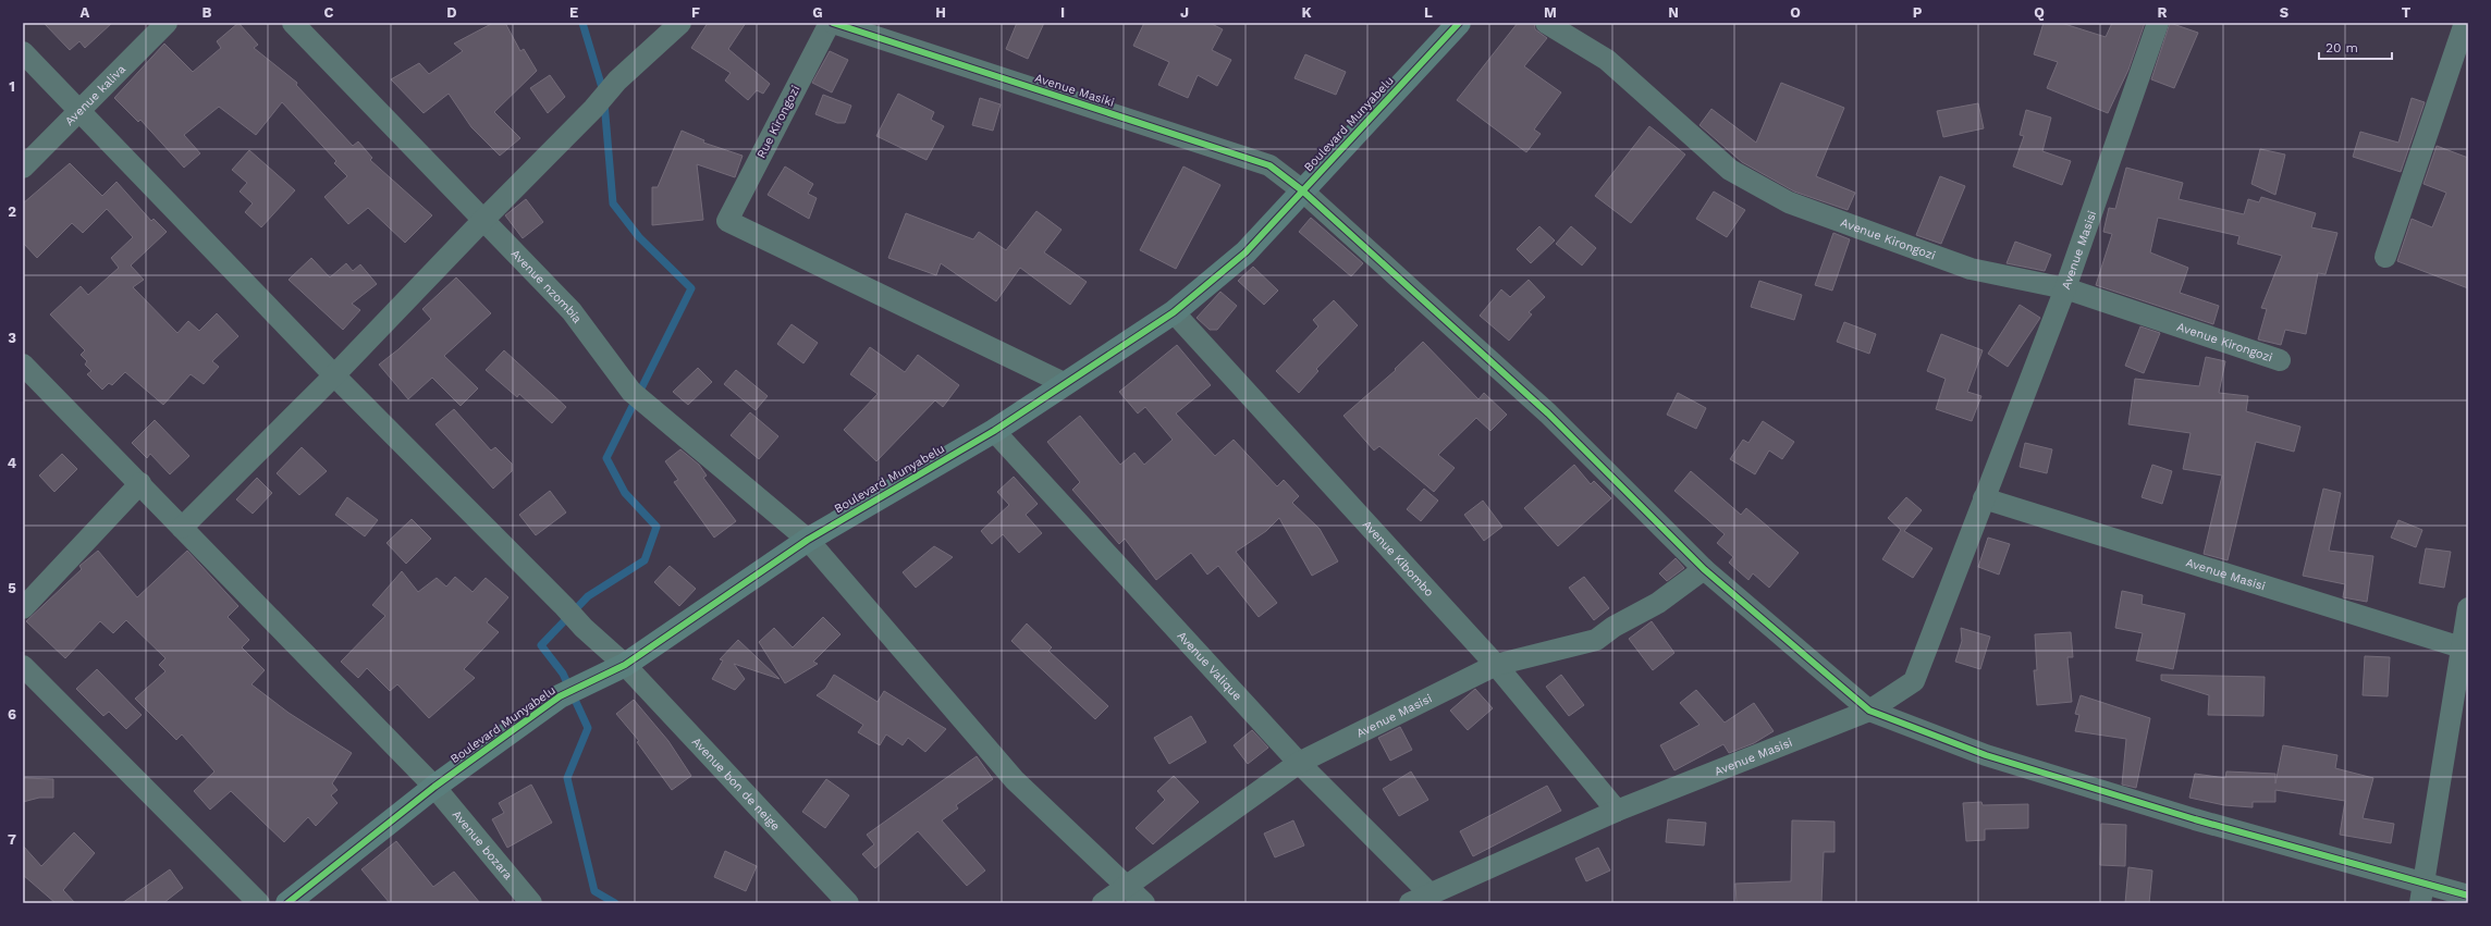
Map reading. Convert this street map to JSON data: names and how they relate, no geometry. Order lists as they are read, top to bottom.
{
  "streets": {
    "street": [
      "Avenue Masiki",
      "Avenue kaliva",
      "Rue Kirongozi",
      "Boulevard Munyabelu",
      "Avenue Kirongozi",
      "Avenue Masisi",
      "Avenue nzombia",
      "Avenue Kibombo",
      "Avenue Valique",
      "Avenue bon de neige",
      "Avenue bozara"
    ]
  },
  "crossings": [
    ["Avenue Masiki", "Boulevard Munyabelu"],
    ["Avenue Masiki", "Avenue Masisi"],
    ["Avenue kaliva", "Avenue bon de neige"],
    ["Rue Kirongozi", "Boulevard Munyabelu"],
    ["Boulevard Munyabelu", "Avenue nzombia"],
    ["Boulevard Munyabelu", "Avenue Kibombo"],
    ["Boulevard Munyabelu", "Avenue Valique"],
    ["Boulevard Munyabelu", "Avenue bon de neige"],
    ["Boulevard Munyabelu", "Avenue bozara"],
    ["Avenue Kirongozi", "Avenue Masisi"],
    ["Avenue Masisi", "Avenue nzombia"],
    ["Avenue Masisi", "Avenue Kibombo"],
    ["Avenue Masisi", "Avenue Valique"]
  ],
  "scale_bar": "20 m",
  "grid": {
    "columns": [
      "A",
      "B",
      "C",
      "D",
      "E",
      "F",
      "G",
      "H",
      "I",
      "J",
      "K",
      "L",
      "M",
      "N",
      "O",
      "P",
      "Q",
      "R",
      "S",
      "T"
    ],
    "rows": [
      "1",
      "2",
      "3",
      "4",
      "5",
      "6",
      "7"
    ]
  }
}
